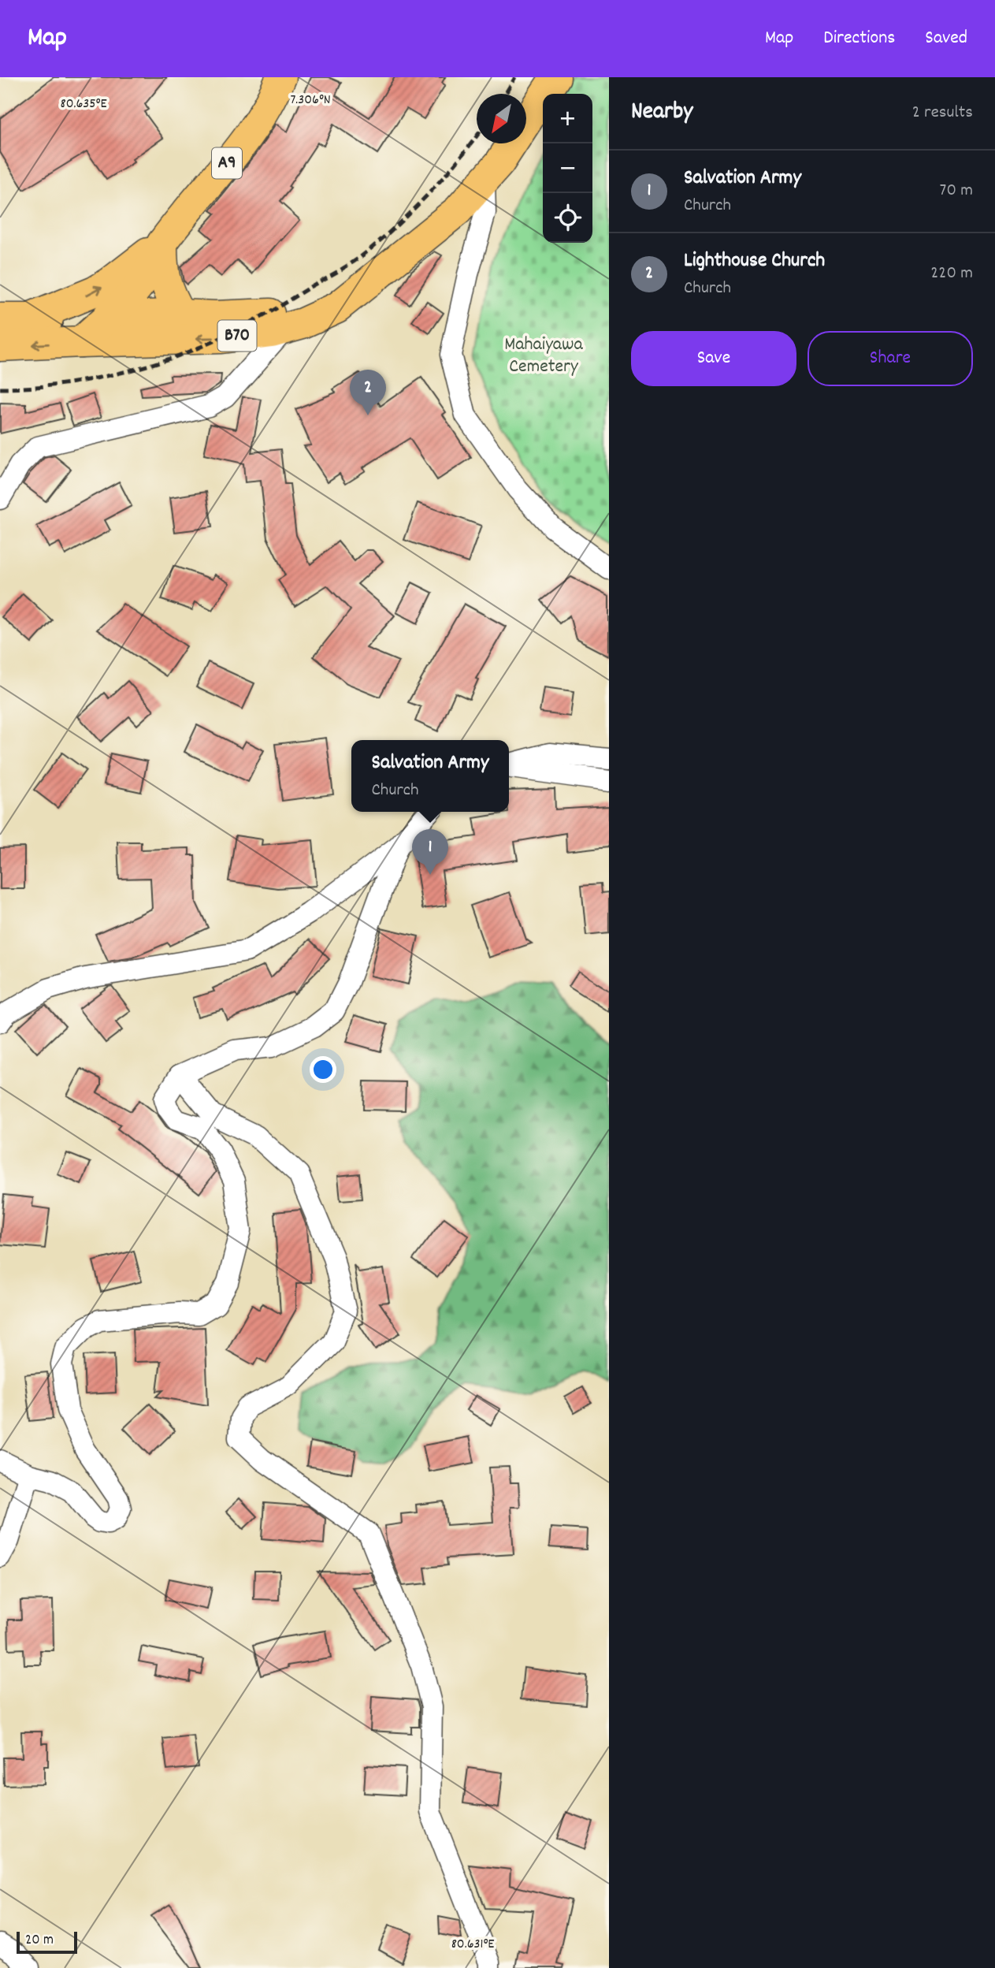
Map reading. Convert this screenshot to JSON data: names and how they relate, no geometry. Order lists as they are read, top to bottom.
{
  "streets": {
    "main road": ["A9", "B70"]
  },
  "crossings": [
    ["A9", "B70"]
  ],
  "parks": ["Mahaiyawa Cemetery"],
  "scale_bar": "20 m",
  "north": "bottom left",
  "page": {
    "header": "Map",
    "nav": ["Map", "Directions", "Saved"],
    "heading": ["Nearby", "2 results"],
    "map_buttons": ["+", "−"],
    "list": [
      {
        "mark": "1",
        "name": "Salvation Army",
        "note": "Church",
        "value": "70 m"
      },
      {
        "mark": "2",
        "name": "Lighthouse Church",
        "note": "Church",
        "value": "220 m"
      }
    ],
    "buttons": ["Save", "Share"],
    "pins": ["2", "1"],
    "popup": ["Salvation Army", "Church"],
    "scale": "20 m"
  },
  "coordinates": ["7.306°N", "80.635°E", "80.631°E"]
}
